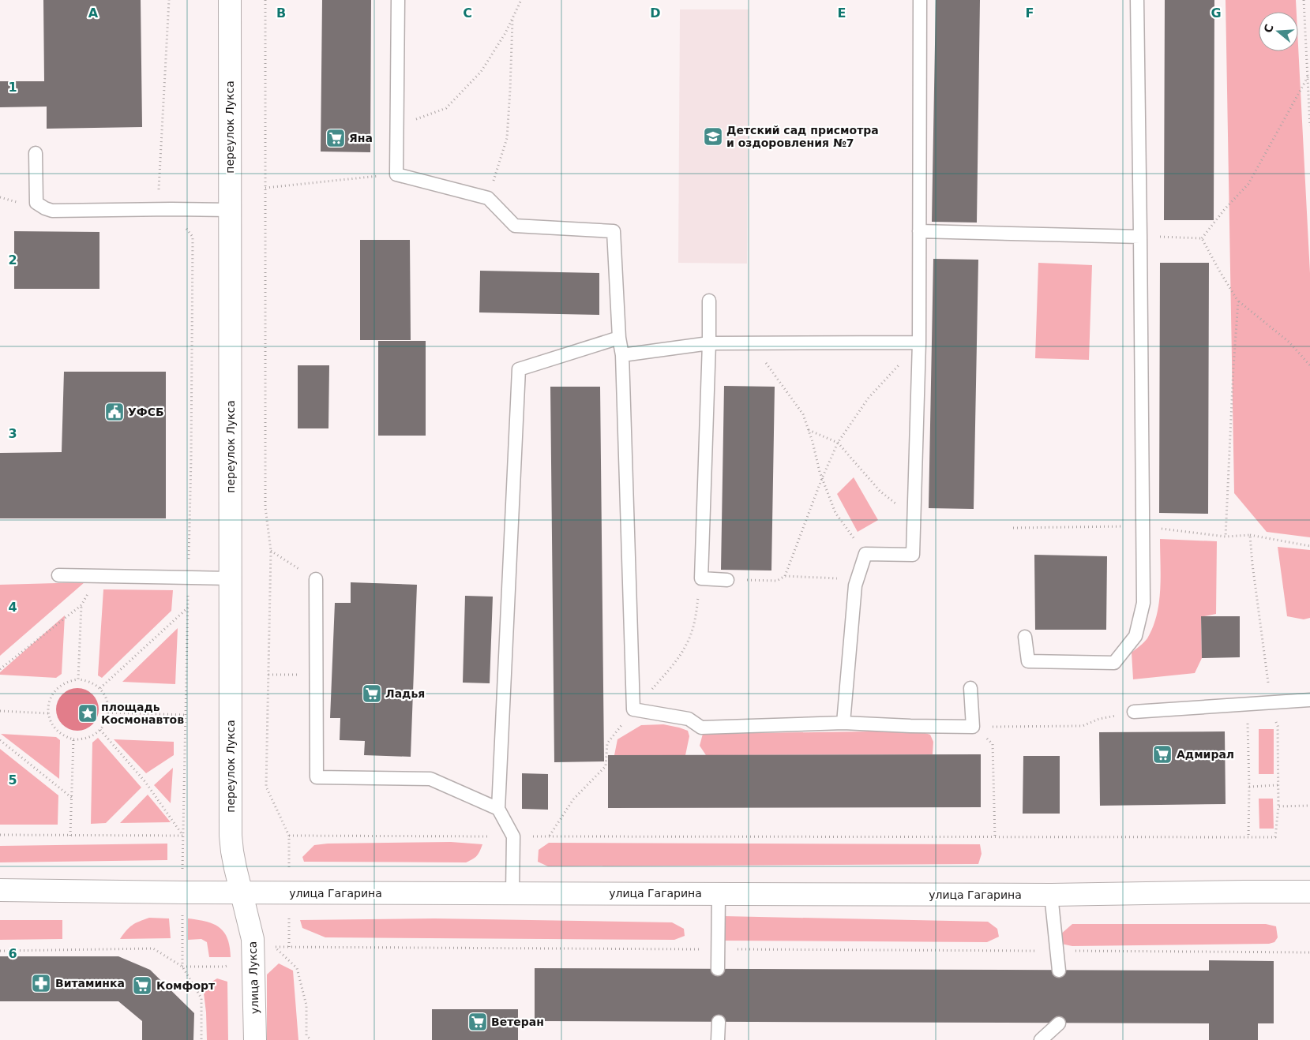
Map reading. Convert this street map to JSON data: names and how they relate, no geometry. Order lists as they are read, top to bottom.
{
  "streets": {
    "main road": ["переулок Лукса", "улица Гагарина", "улица Лукса"]
  },
  "crossings": [
    ["переулок Лукса", "улица Гагарина"],
    ["переулок Лукса", "улица Лукса"],
    ["улица Гагарина", "улица Лукса"]
  ],
  "places": {
    "school or university": ["Детский сад присмотра и оздоровления №7"],
    "supermarket": [
      "Яна",
      "Ладья",
      "Адмирал",
      "Комфорт",
      "Ветеран"
    ],
    "public building": ["УФСБ"],
    "place": ["площадь Космонавтов"],
    "pharmacy": ["Витаминка"]
  },
  "north": "left",
  "grid": {
    "columns": [
      "A",
      "B",
      "C",
      "D",
      "E",
      "F",
      "G"
    ],
    "rows": [
      "1",
      "2",
      "3",
      "4",
      "5",
      "6"
    ]
  }
}
